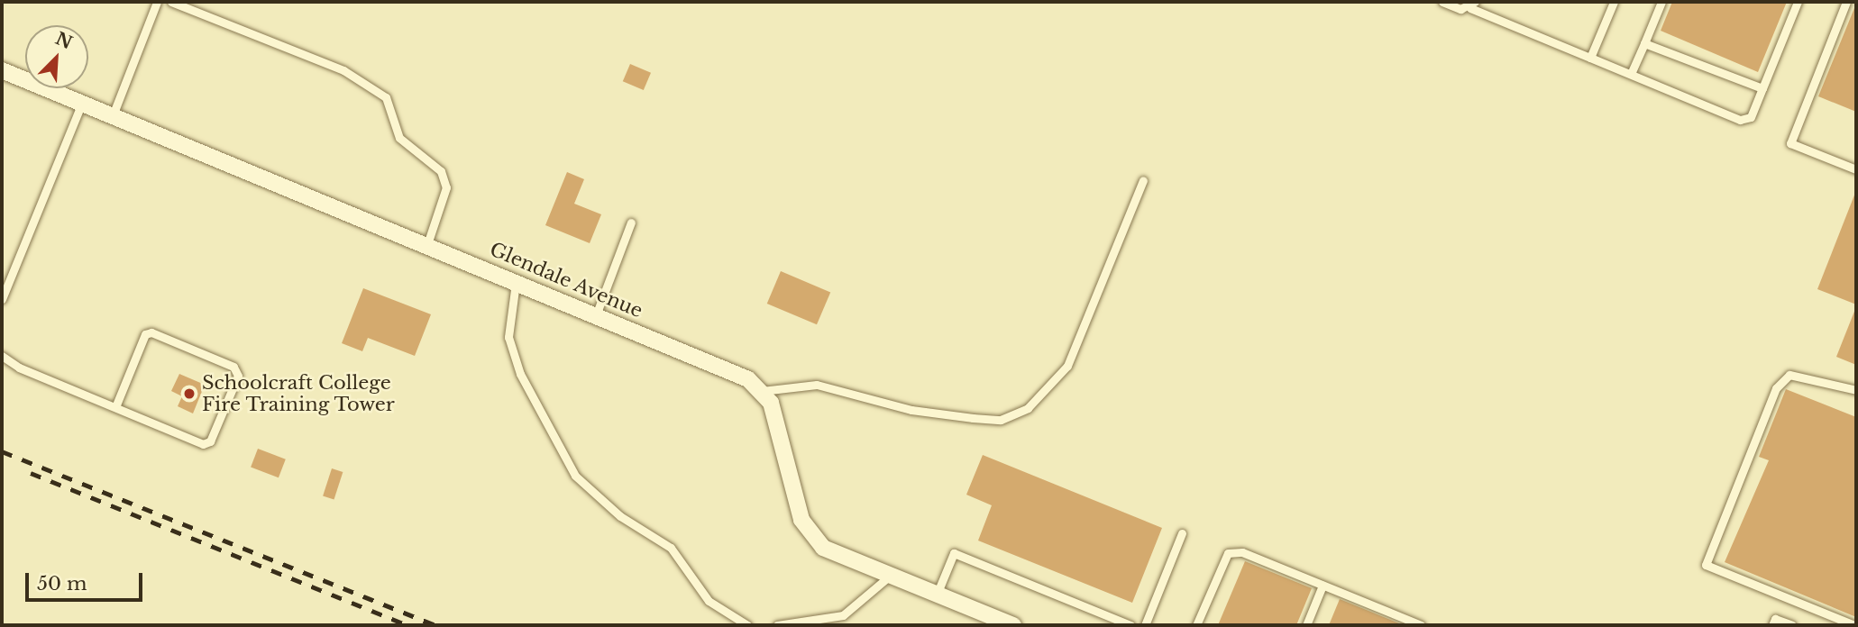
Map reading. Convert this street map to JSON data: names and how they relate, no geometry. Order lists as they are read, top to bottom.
{
  "streets": {
    "street": ["Glendale Avenue"]
  },
  "places": ["Schoolcraft College Fire Training Tower"],
  "scale_bar": "50 m",
  "north": "top right"
}
